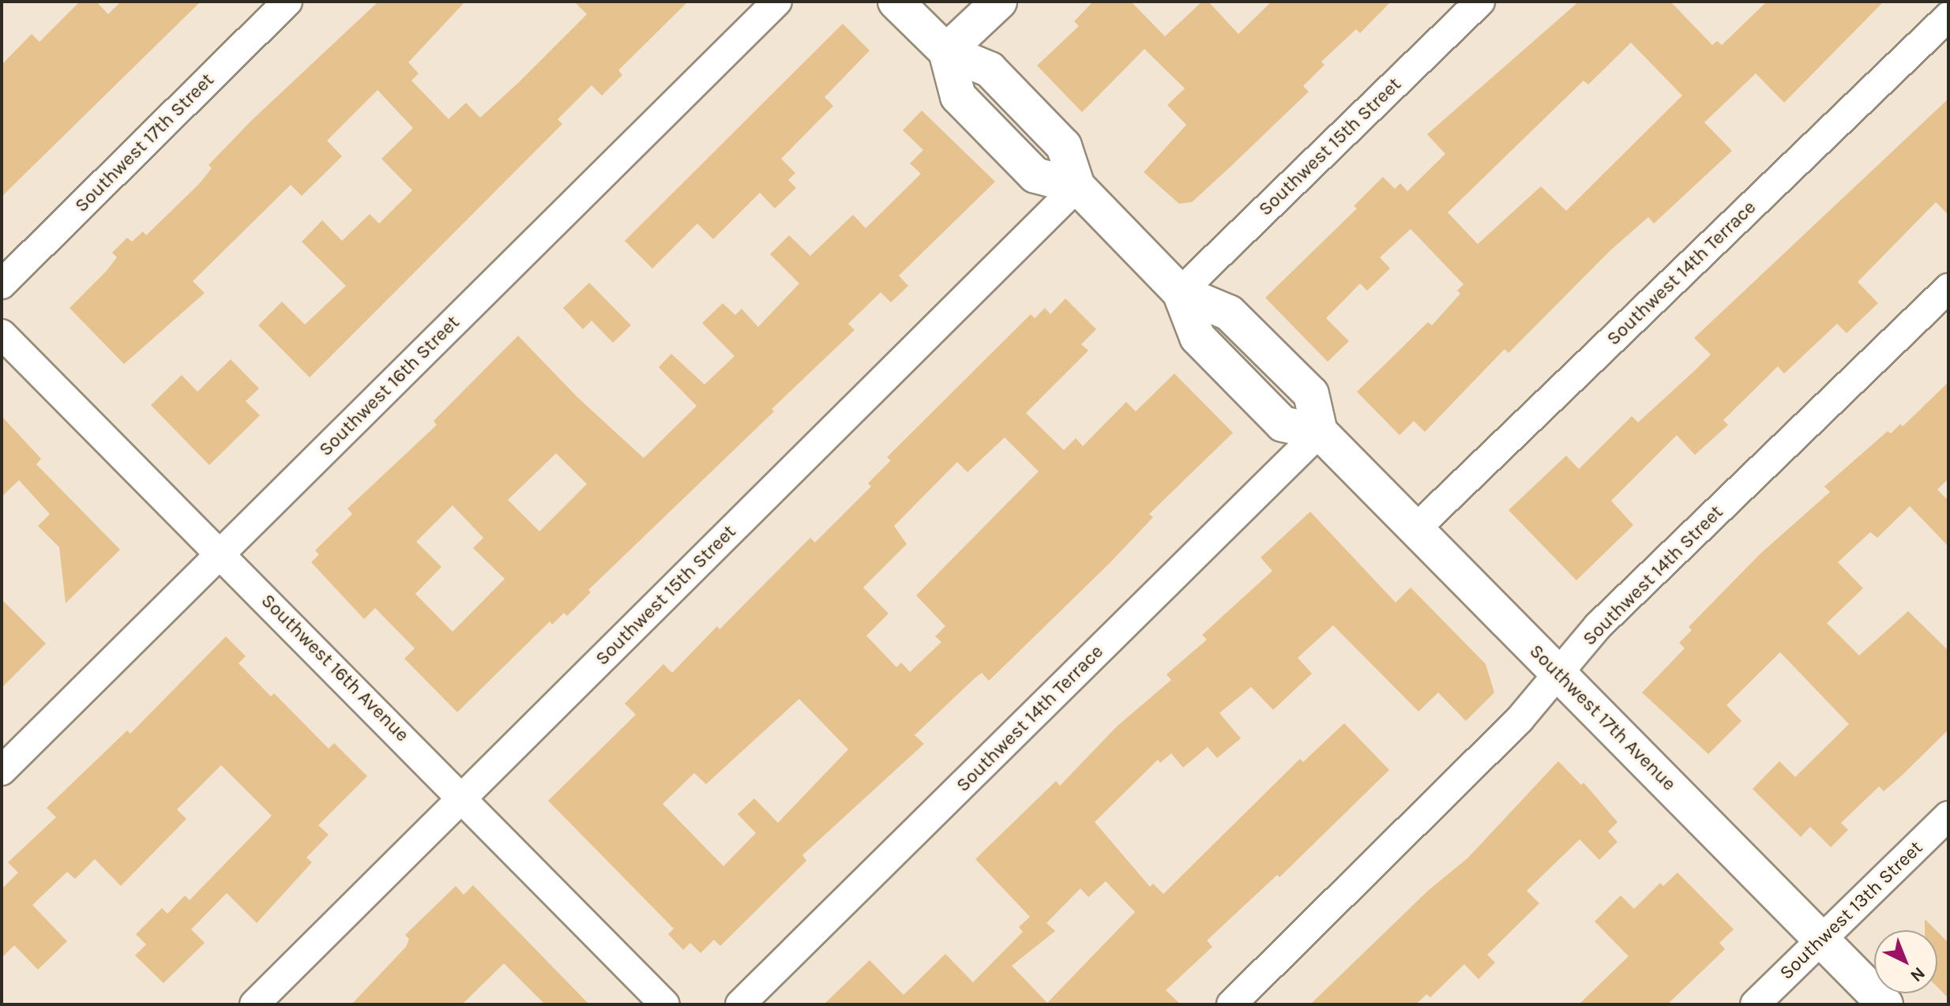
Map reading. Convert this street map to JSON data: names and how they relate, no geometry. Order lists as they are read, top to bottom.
{
  "streets": {
    "main road": ["Southwest 17th Avenue"],
    "street": [
      "Southwest 17th Street",
      "Southwest 15th Street",
      "Southwest 14th Terrace",
      "Southwest 16th Street",
      "Southwest 14th Street",
      "Southwest 16th Avenue",
      "Southwest 13th Street"
    ]
  },
  "crossings": [
    ["Southwest 15th Street", "Southwest 16th Avenue"],
    ["Southwest 14th Terrace", "Southwest 17th Avenue"],
    ["Southwest 16th Street", "Southwest 16th Avenue"],
    ["Southwest 14th Street", "Southwest 17th Avenue"],
    ["Southwest 17th Avenue", "Southwest 13th Street"]
  ],
  "north": "bottom right"
}
